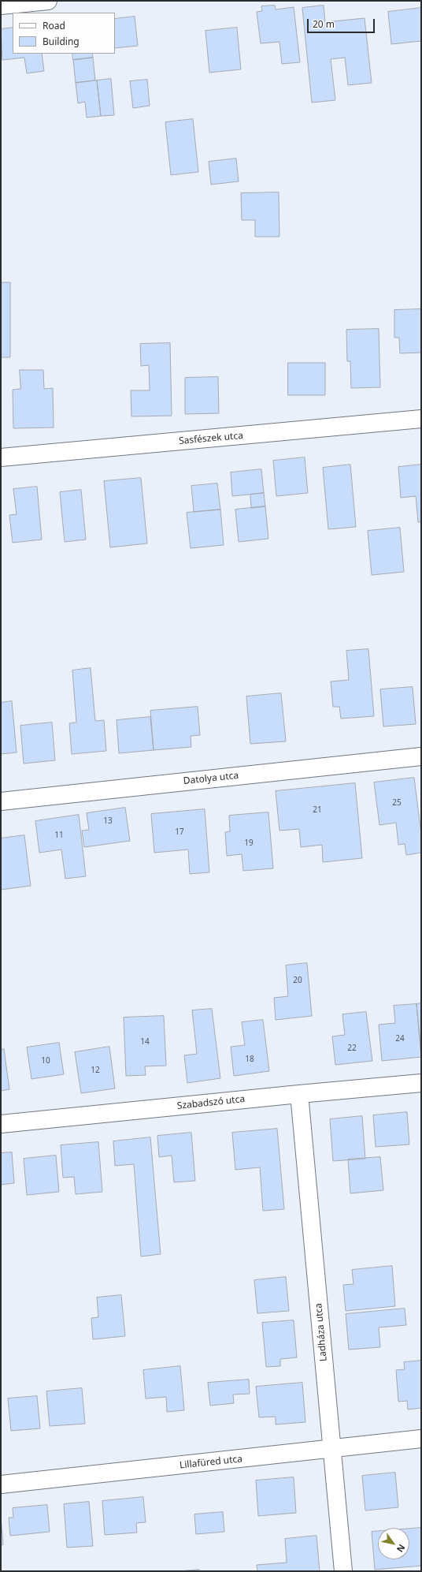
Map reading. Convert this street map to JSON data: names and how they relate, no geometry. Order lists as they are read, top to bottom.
{
  "streets": {
    "street": [
      "Sasfészek utca",
      "Datolya utca",
      "Szabadszó utca",
      "Ladháza utca",
      "Lillafüred utca"
    ]
  },
  "crossings": [
    ["Szabadszó utca", "Ladháza utca"],
    ["Ladháza utca", "Lillafüred utca"]
  ],
  "house_numbers": [
    "25",
    "21",
    "13",
    "17",
    "11",
    "19",
    "20",
    "24",
    "14",
    "22",
    "18",
    "10",
    "12"
  ],
  "legend": ["Road", "Building"],
  "scale_bar": "20 m",
  "north": "bottom right"
}
